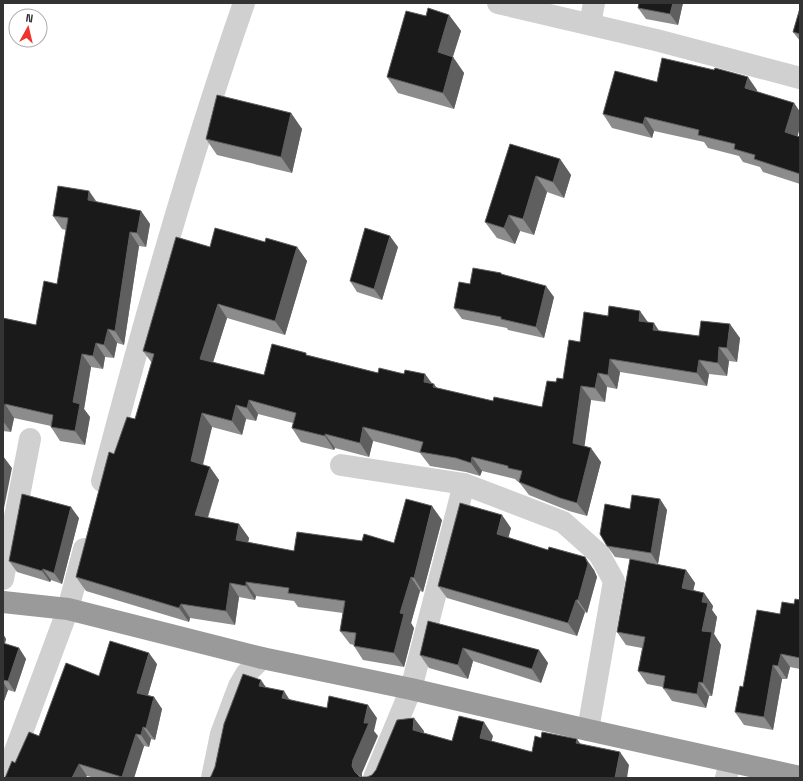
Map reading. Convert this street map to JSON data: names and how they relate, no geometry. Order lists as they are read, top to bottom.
{
  "north": "top"
}
